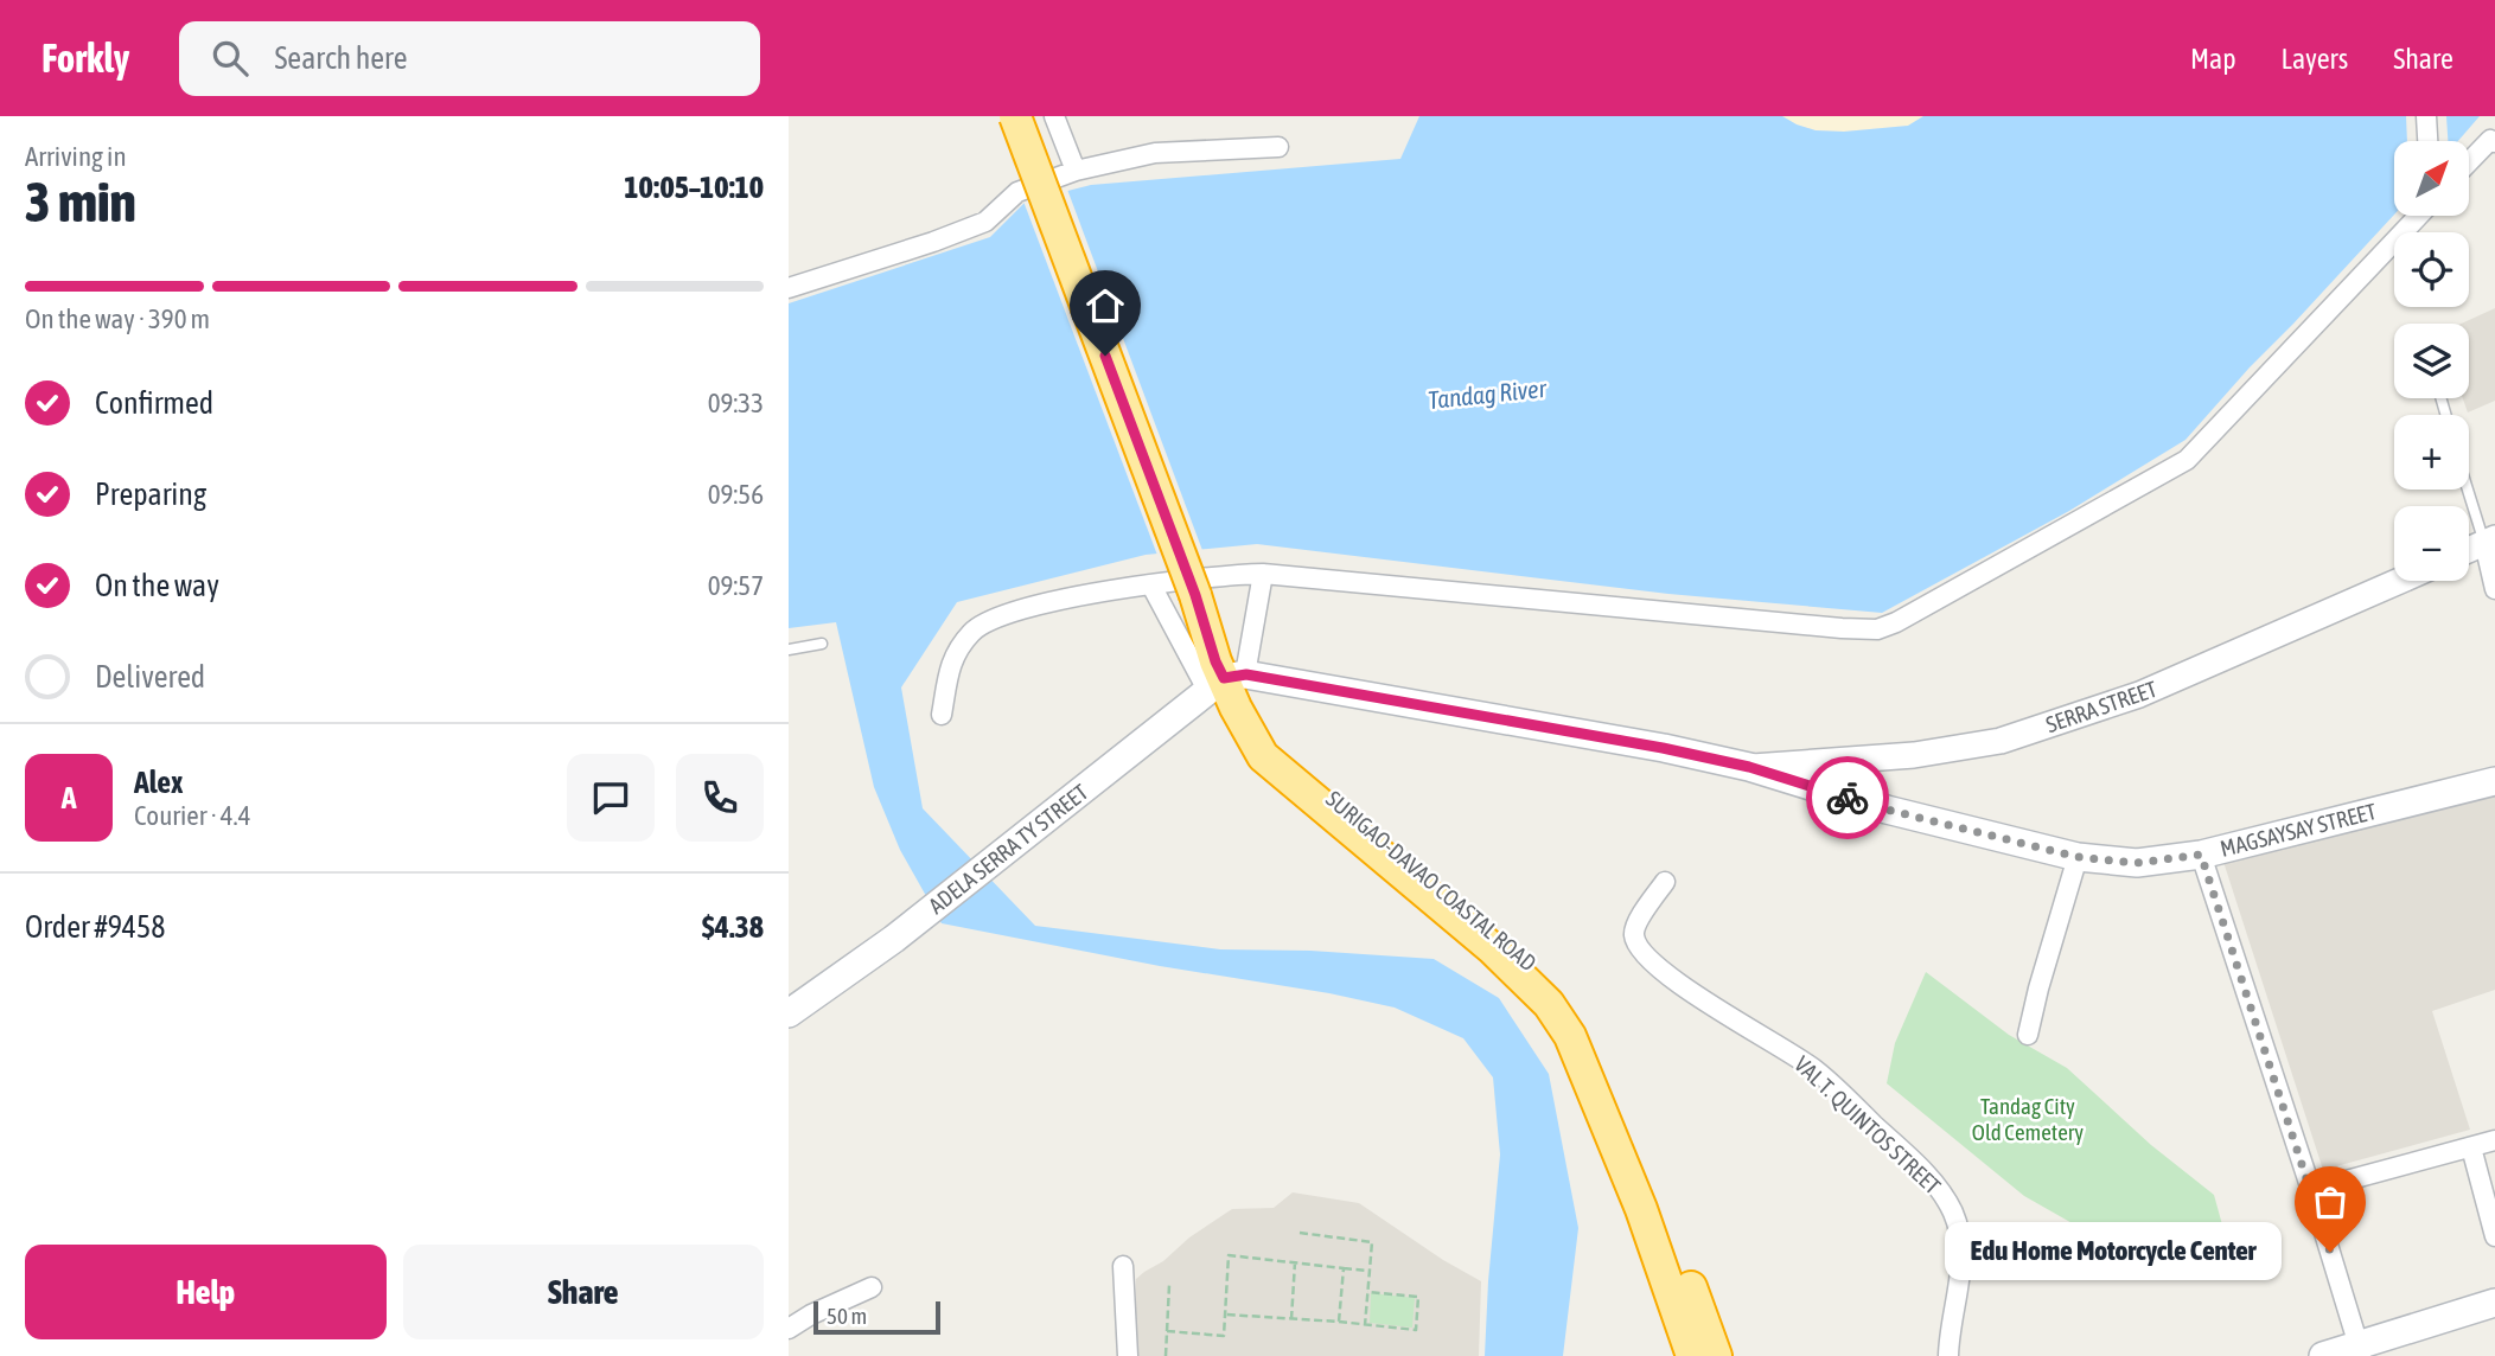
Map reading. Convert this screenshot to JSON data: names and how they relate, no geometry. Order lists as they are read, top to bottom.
{
  "streets": {
    "highway": ["SURIGAO-DAVAO COASTAL ROAD"],
    "main road": ["MAGSAYSAY STREET", "ADELA SERRA TY STREET"],
    "street": ["SERRA STREET", "VAL T. QUINTOS STREET"]
  },
  "crossings": [
    ["SERRA STREET", "MAGSAYSAY STREET"],
    ["MAGSAYSAY STREET", "ADELA SERRA TY STREET"],
    ["MAGSAYSAY STREET", "SURIGAO-DAVAO COASTAL ROAD"],
    ["ADELA SERRA TY STREET", "SURIGAO-DAVAO COASTAL ROAD"]
  ],
  "water": ["Tandag River"],
  "parks": ["Tandag City Old Cemetery"],
  "places": ["Edu Home Motorcycle Center"],
  "scale_bar": "50 m",
  "north": "top right",
  "page": {
    "header": "Forkly",
    "search": "Search here",
    "nav": ["Map", "Layers", "Share"],
    "heading": ["3 min", "Arriving in", "10:05–10:10"],
    "panel": [
      "Alex",
      "Courier · 4.4",
      "Order #9458",
      "$4.38"
    ],
    "map_buttons": ["+", "−"],
    "bar": "On the way · 390 m",
    "list": [
      ["Confirmed", "09:33"],
      ["Preparing", "09:56"],
      ["On the way", "09:57"],
      "Delivered"
    ],
    "round": "A",
    "bubble": "Edu Home Motorcycle Center",
    "buttons": ["Help", "Share"],
    "scale": "50 m"
  }
}
